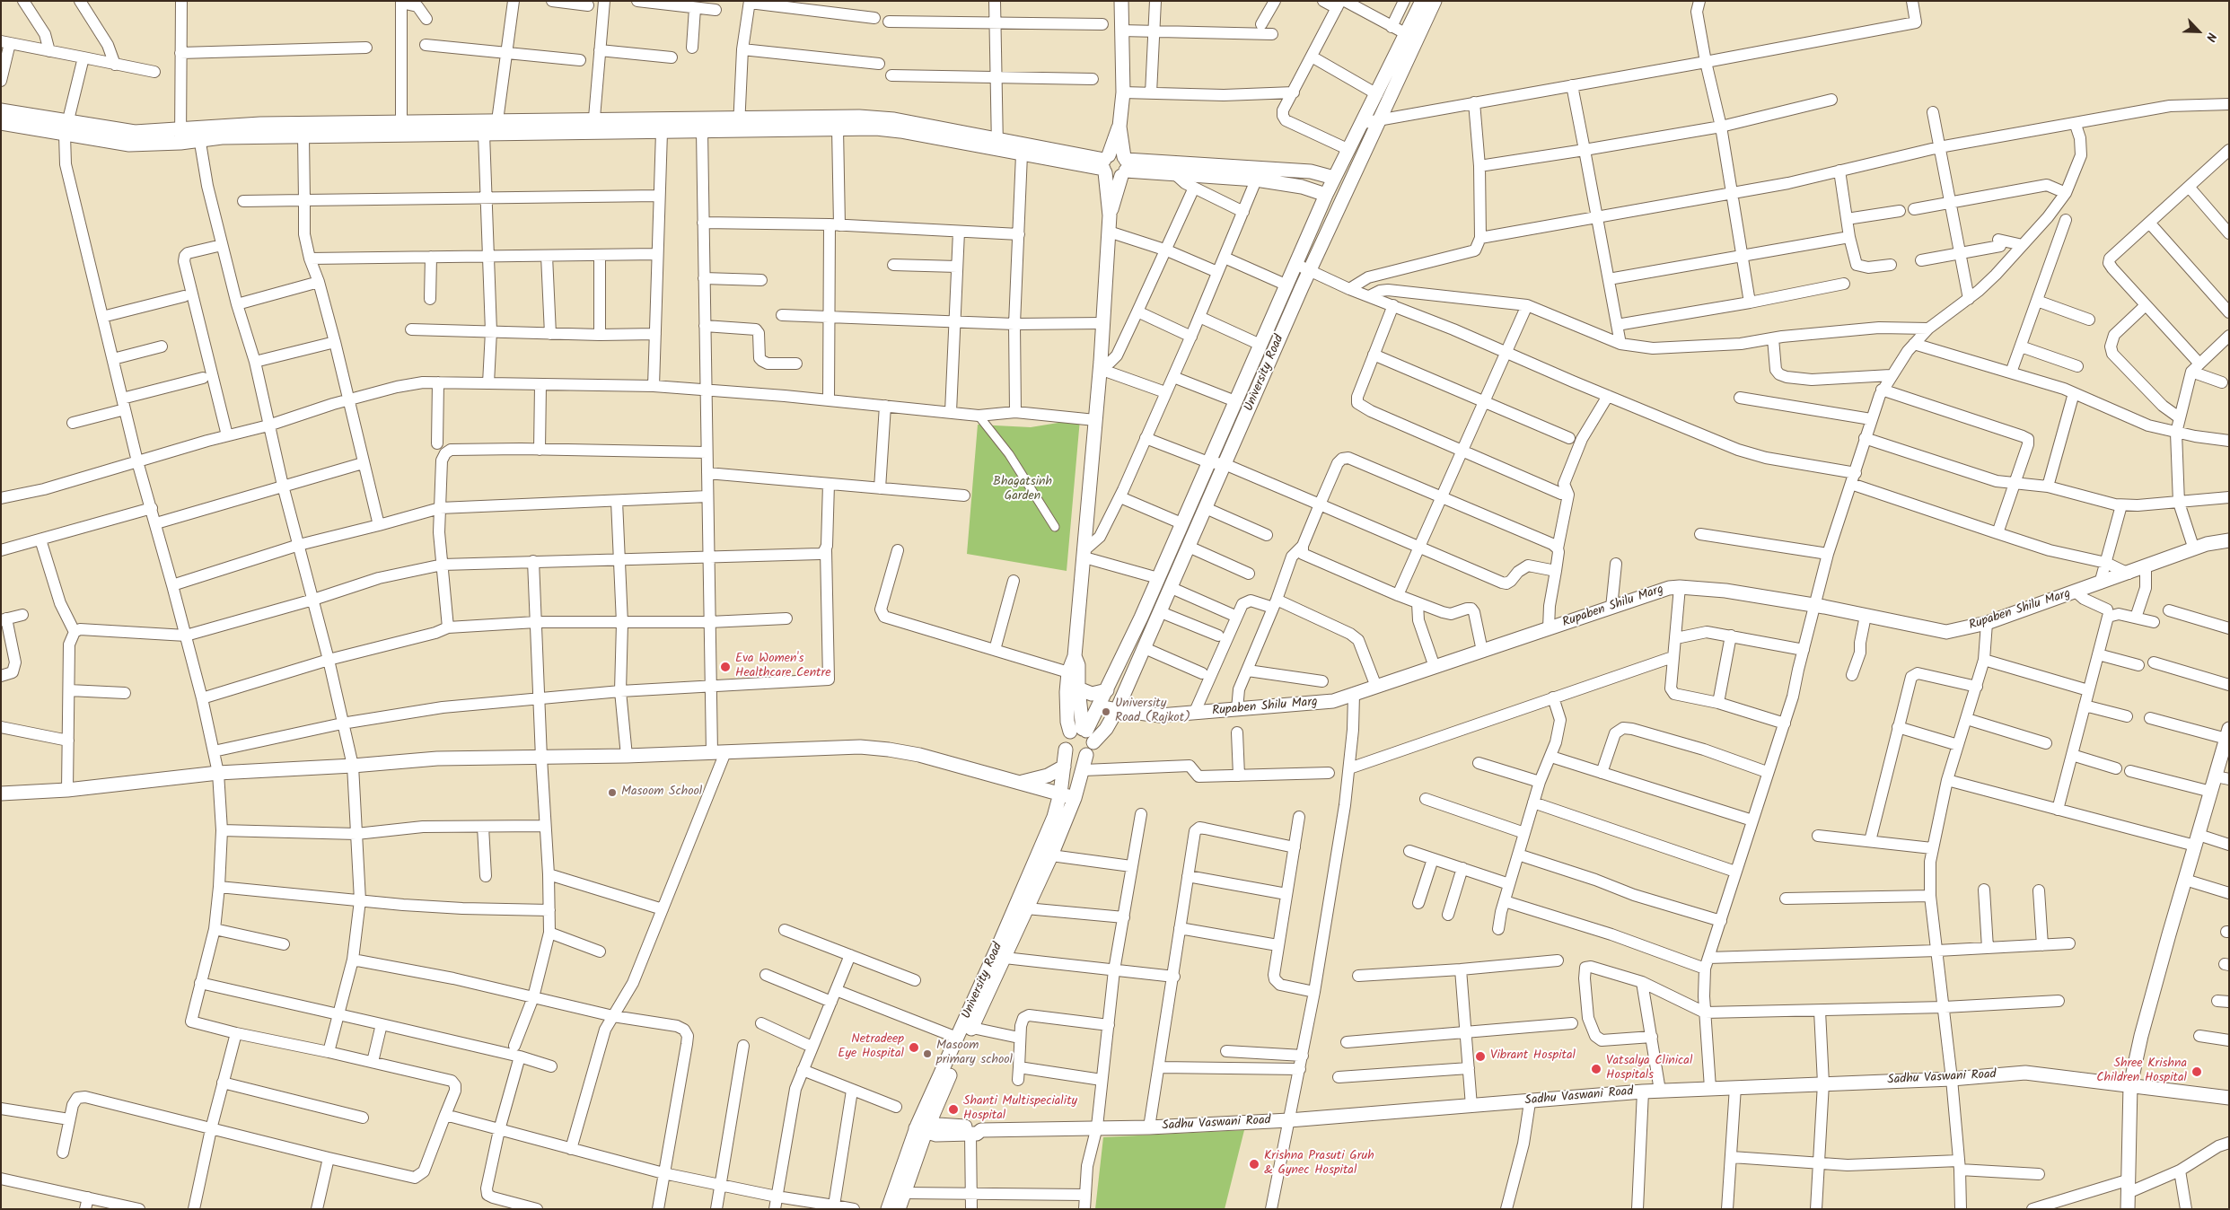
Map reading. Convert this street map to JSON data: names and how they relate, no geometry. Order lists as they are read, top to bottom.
{
  "streets": {
    "street": ["University Road", "Rupaben Shilu Marg", "Sadhu Vaswani Road"]
  },
  "crossings": [
    ["University Road", "Rupaben Shilu Marg"],
    ["University Road", "Sadhu Vaswani Road"]
  ],
  "parks": ["Bhagatsinh Garden"],
  "places": [
    "Eva Women's Healthcare Centre",
    "University Road (Rajkot)",
    "Masoom School",
    "Netradeep Eye Hospital",
    "Masoom primary school",
    "Vibrant Hospital",
    "Vatsalya Clinical Hospitals",
    "Shree Krishna Children Hospital",
    "Shanti Multispeciality Hospital",
    "Krishna Prasuti Gruh & Gynec Hospital"
  ],
  "north": "bottom right"
}
